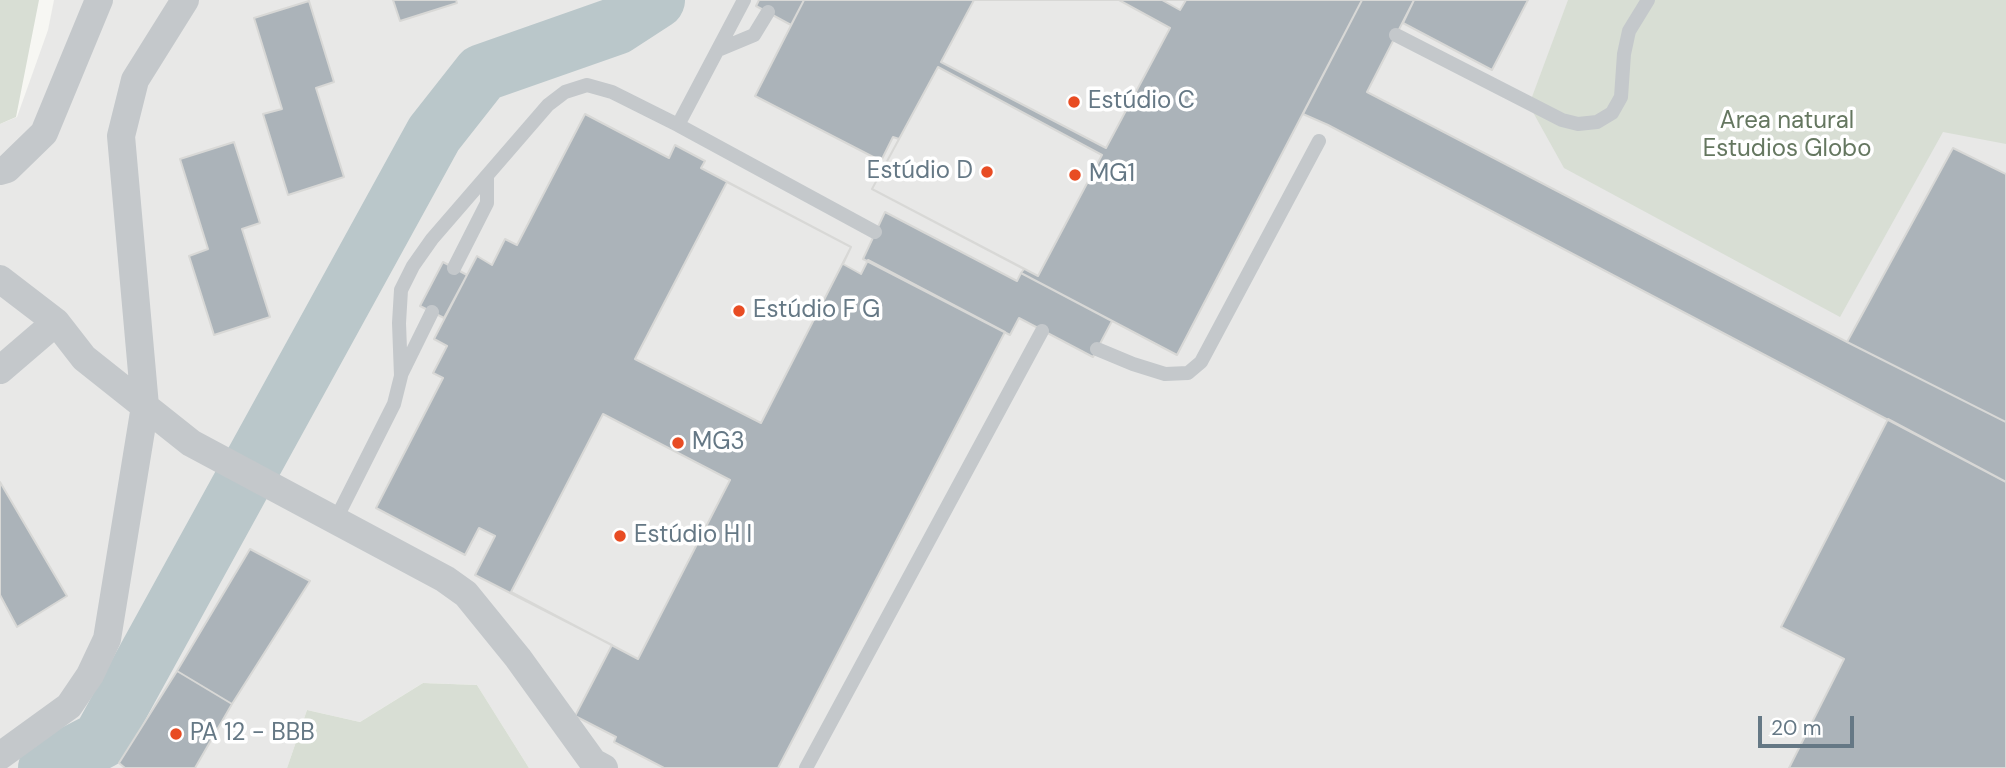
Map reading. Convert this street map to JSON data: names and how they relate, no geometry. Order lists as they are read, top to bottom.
{
  "parks": ["Area natural Estudios Globo"],
  "places": [
    "Estúdio C",
    "Estúdio D",
    "MG1",
    "Estúdio F G",
    "MG3",
    "Estúdio H I",
    "PA 12 - BBB"
  ],
  "scale_bar": "20 m"
}
